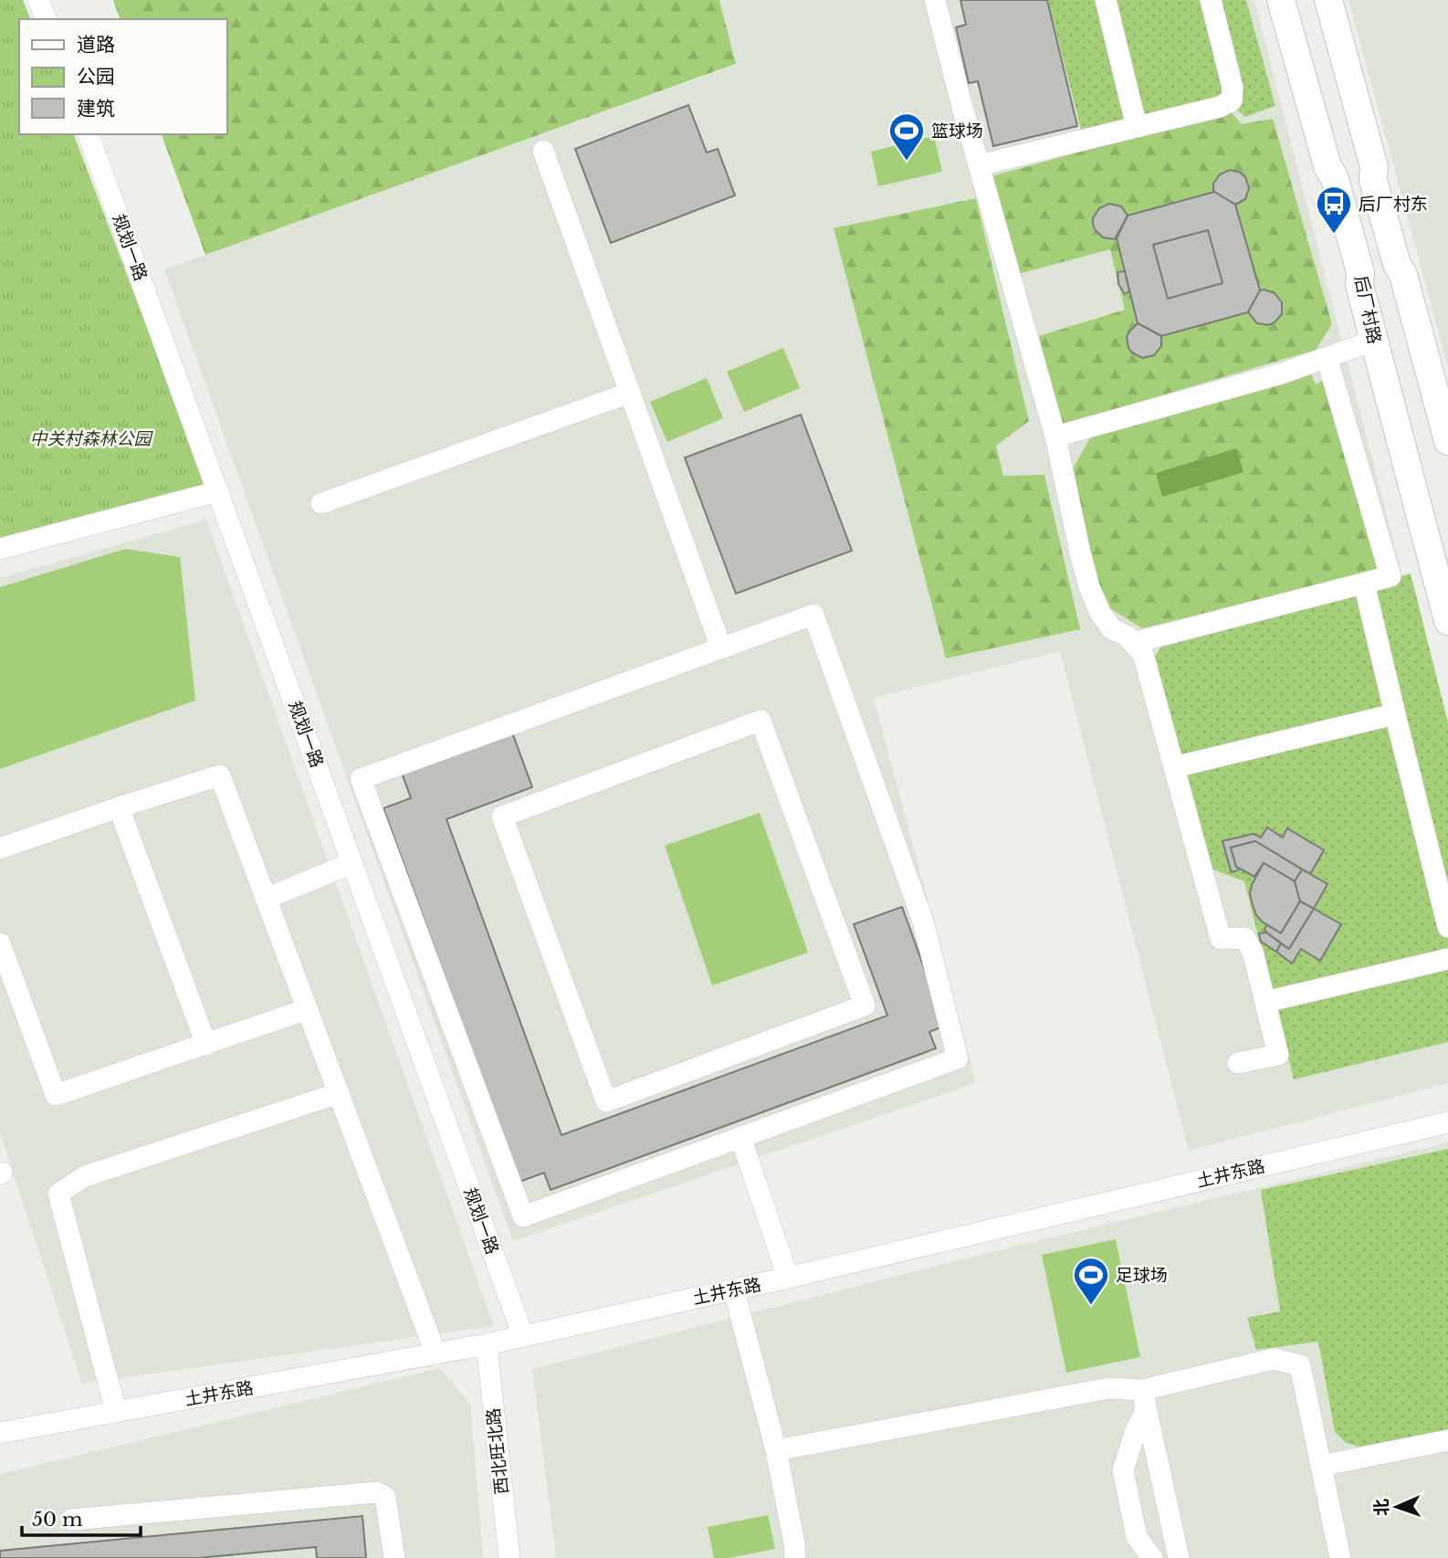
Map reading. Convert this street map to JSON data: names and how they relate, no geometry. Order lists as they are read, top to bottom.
{
  "streets": {
    "main road": ["后厂村路"],
    "street": ["规划一路", "土井东路", "西北旺北路"]
  },
  "crossings": [
    ["规划一路", "土井东路"],
    ["土井东路", "西北旺北路"]
  ],
  "parks": ["中关村森林公园"],
  "places": {
    "sports": ["篮球场", "足球场"],
    "bus stop": ["后厂村东"]
  },
  "legend": ["道路", "公园", "建筑"],
  "scale_bar": "50 m",
  "north": "left"
}
